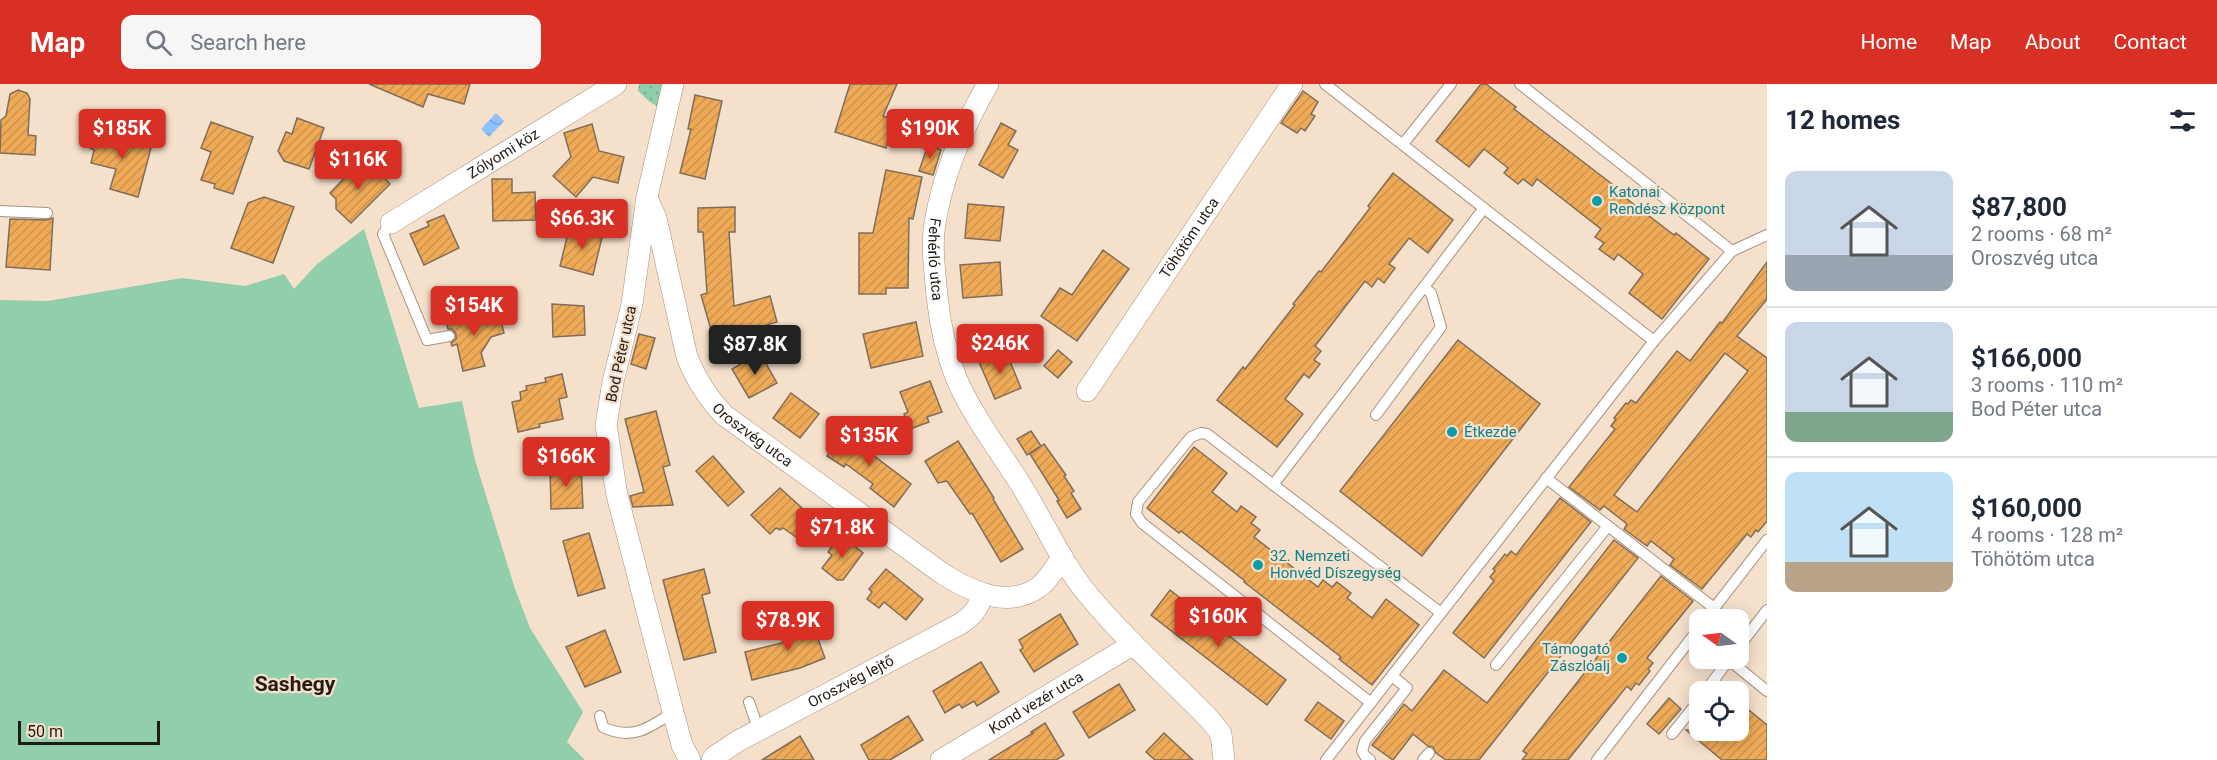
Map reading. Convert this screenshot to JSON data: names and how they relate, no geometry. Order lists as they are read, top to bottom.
{
  "streets": {
    "street": [
      "Zólyomi köz",
      "Töhötöm utca",
      "Fehérló utca",
      "Bod Péter utca",
      "Oroszvég utca",
      "Oroszvég lejtő",
      "Kond vezér utca"
    ]
  },
  "crossings": [
    ["Fehérló utca", "Oroszvég utca"],
    ["Bod Péter utca", "Oroszvég utca"],
    ["Oroszvég utca", "Oroszvég lejtő"]
  ],
  "districts": ["Sashegy"],
  "places": [
    "Katonai Rendész Központ",
    "Étkezde",
    "32. Nemzeti Honvéd Díszegység",
    "Támogató Zászlóalj"
  ],
  "scale_bar": "50 m",
  "north": "left",
  "page": {
    "header": "Map",
    "search": "Search here",
    "nav": [
      "Home",
      "Map",
      "About",
      "Contact"
    ],
    "heading": "12 homes",
    "price": [
      "$185K",
      "$190K",
      "$116K",
      "$66.3K",
      "$154K",
      "$246K",
      "$87.8K",
      "$135K",
      "$166K",
      "$71.8K",
      "$160K",
      "$78.9K"
    ],
    "list": [
      {
        "name": "$87,800",
        "note": "2 rooms · 68 m² · Oroszvég utca"
      },
      {
        "name": "$166,000",
        "note": "3 rooms · 110 m² · Bod Péter utca"
      },
      {
        "name": "$160,000",
        "note": "4 rooms · 128 m² · Töhötöm utca"
      }
    ],
    "scale": "50 m"
  }
}
